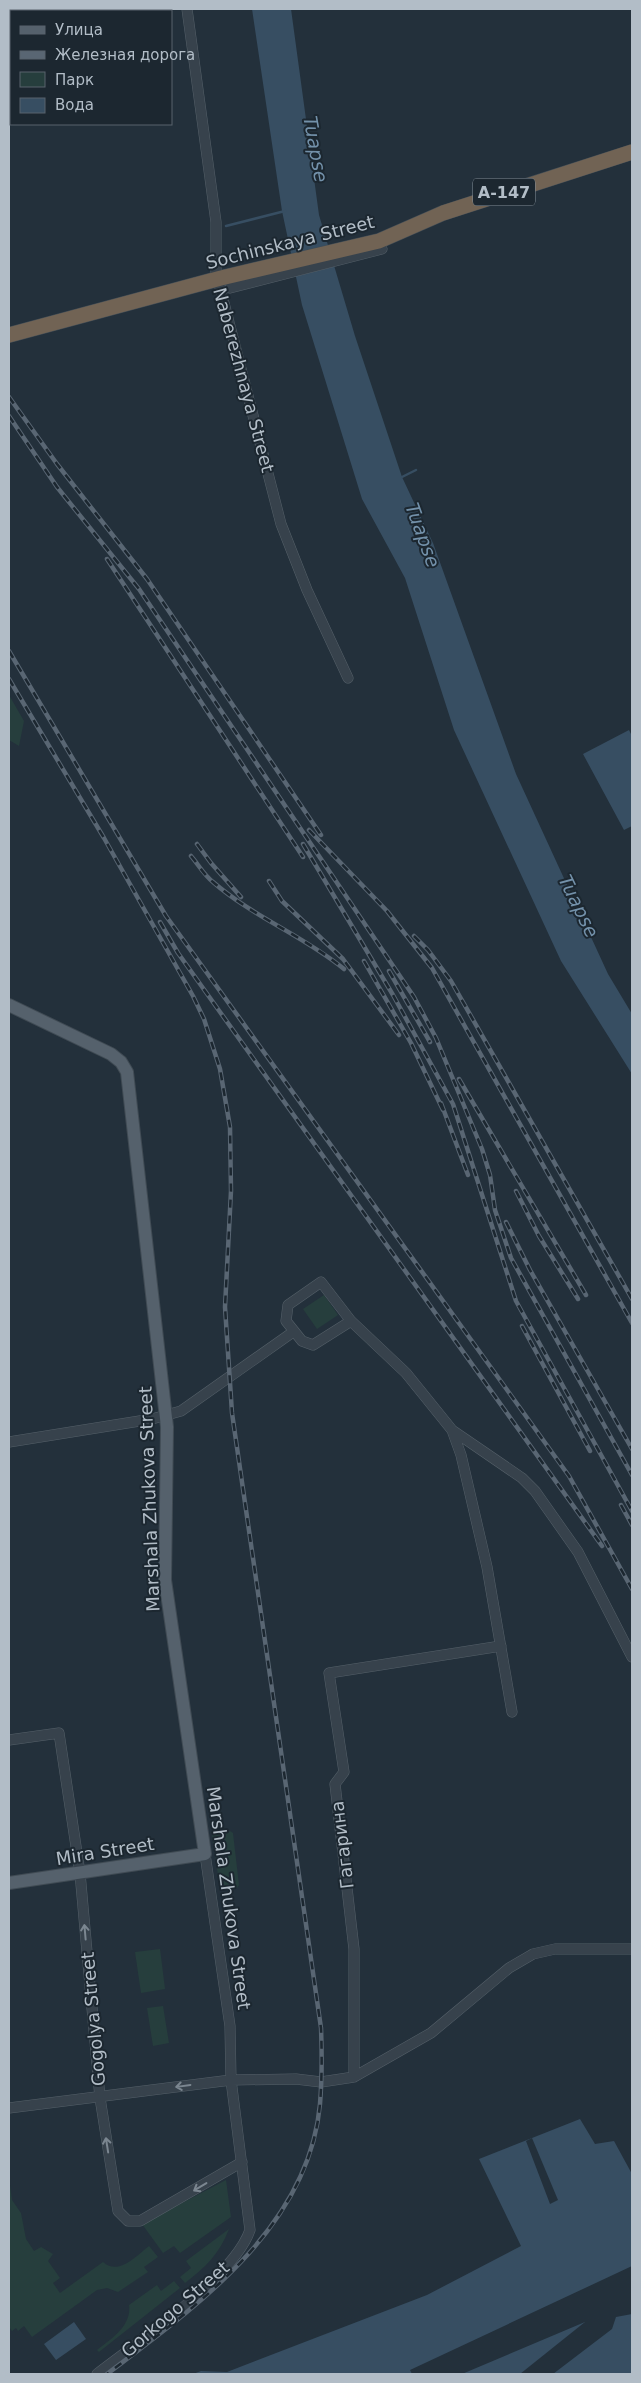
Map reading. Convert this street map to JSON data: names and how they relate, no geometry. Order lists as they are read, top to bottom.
{
  "streets": {
    "highway": ["А-147", "Sochinskaya Street"],
    "main road": ["Marshala Zhukova Street", "Mira Street"],
    "street": [
      "Naberezhnaya Street",
      "Гагарина",
      "Gogolya Street",
      "Gorkogo Street"
    ]
  },
  "crossings": [
    ["Sochinskaya Street", "Naberezhnaya Street"],
    ["Marshala Zhukova Street", "Mira Street"],
    ["Marshala Zhukova Street", "Gogolya Street"],
    ["Marshala Zhukova Street", "Gorkogo Street"],
    ["Mira Street", "Gogolya Street"]
  ],
  "water": ["Tuapse"],
  "legend": [
    "Улица",
    "Железная дорога",
    "Парк",
    "Вода"
  ]
}
